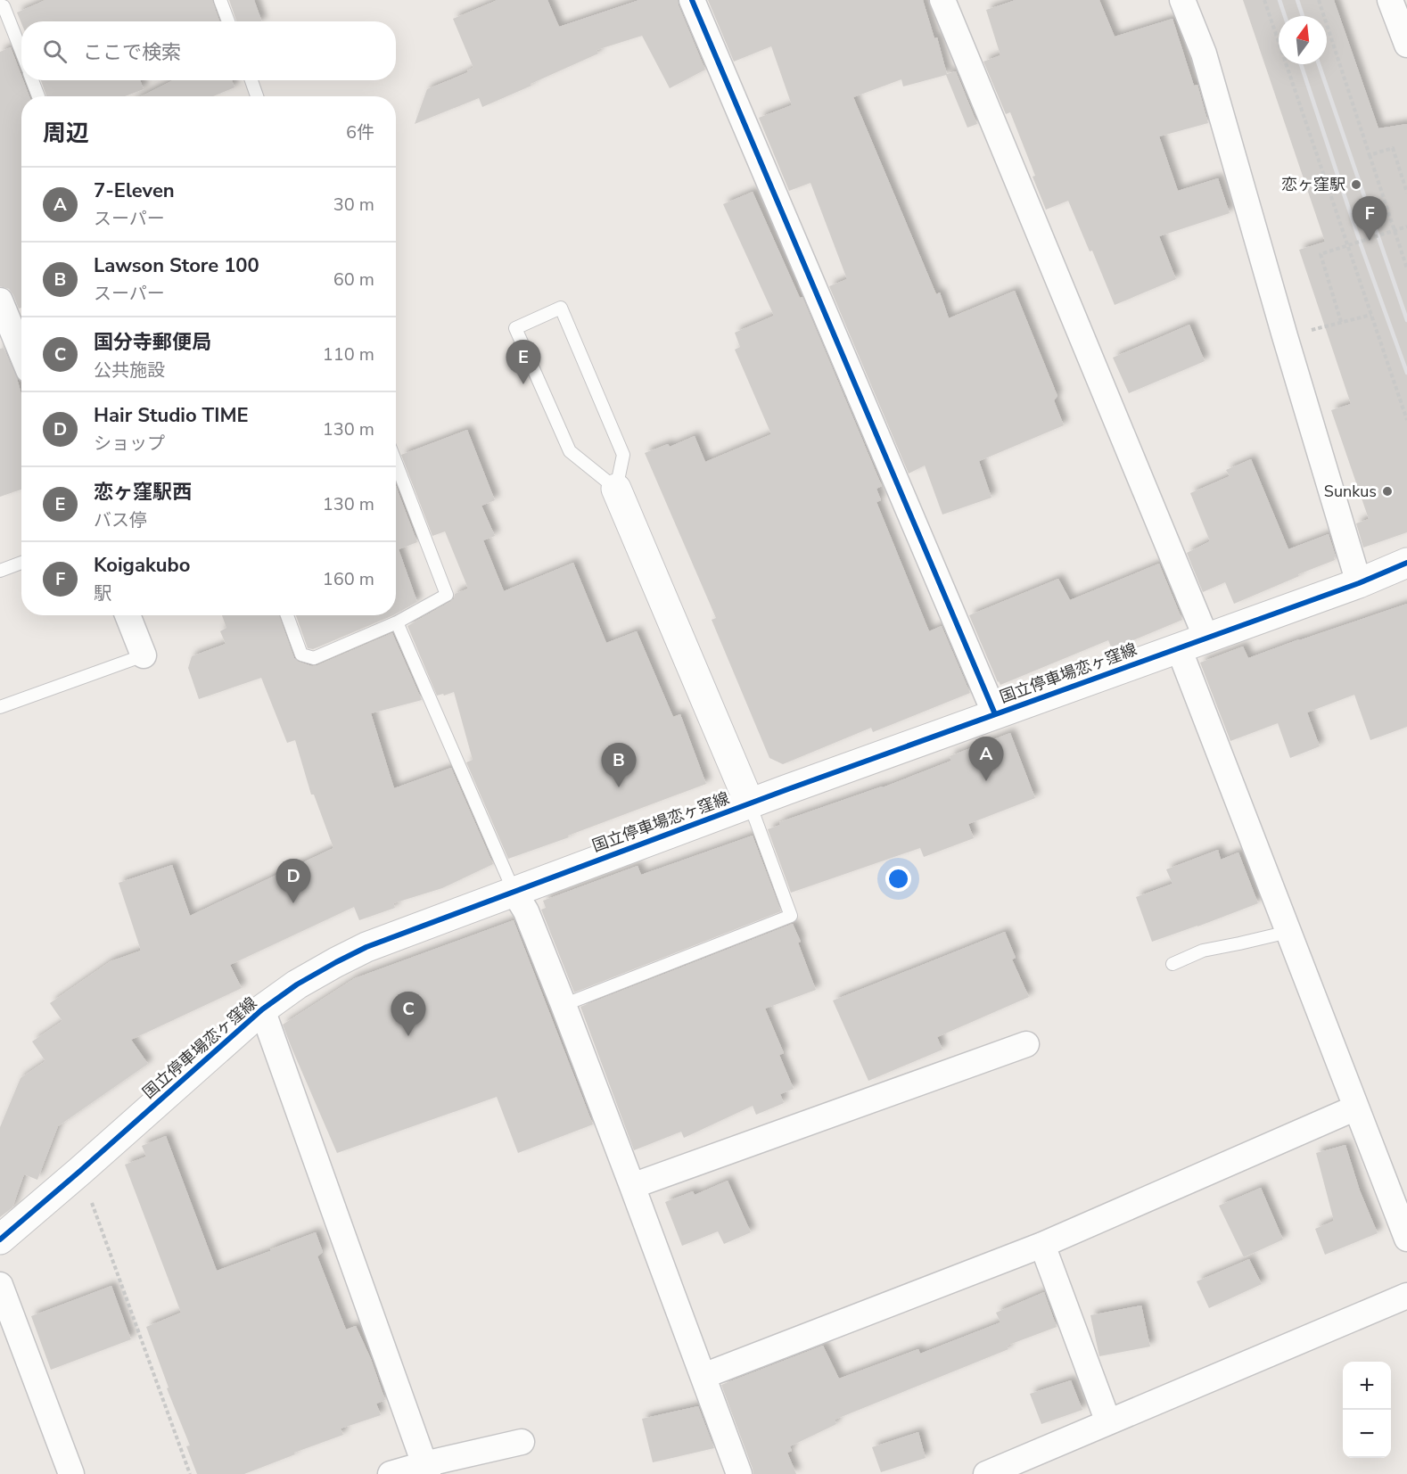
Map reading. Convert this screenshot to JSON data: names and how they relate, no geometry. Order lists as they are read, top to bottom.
{
  "streets": {
    "main road": ["国立停車場恋ヶ窪線"]
  },
  "places": ["恋ヶ窪駅", "Sunkus"],
  "north": "top",
  "page": {
    "search": "ここで検索",
    "heading": ["周辺", "6件"],
    "list": [
      {
        "mark": "A",
        "name": "7-Eleven",
        "note": "スーパー",
        "value": "30 m"
      },
      {
        "mark": "B",
        "name": "Lawson Store 100",
        "note": "スーパー",
        "value": "60 m"
      },
      {
        "mark": "C",
        "name": "国分寺郵便局",
        "note": "公共施設",
        "value": "110 m"
      },
      {
        "mark": "D",
        "name": "Hair Studio TIME",
        "note": "ショップ",
        "value": "130 m"
      },
      {
        "mark": "E",
        "name": "恋ヶ窪駅西",
        "note": "バス停",
        "value": "130 m"
      },
      {
        "mark": "F",
        "name": "Koigakubo",
        "note": "駅",
        "value": "160 m"
      }
    ],
    "pins": [
      "F",
      "E",
      "A",
      "B",
      "D",
      "C"
    ],
    "map_buttons": ["+", "−"]
  }
}
